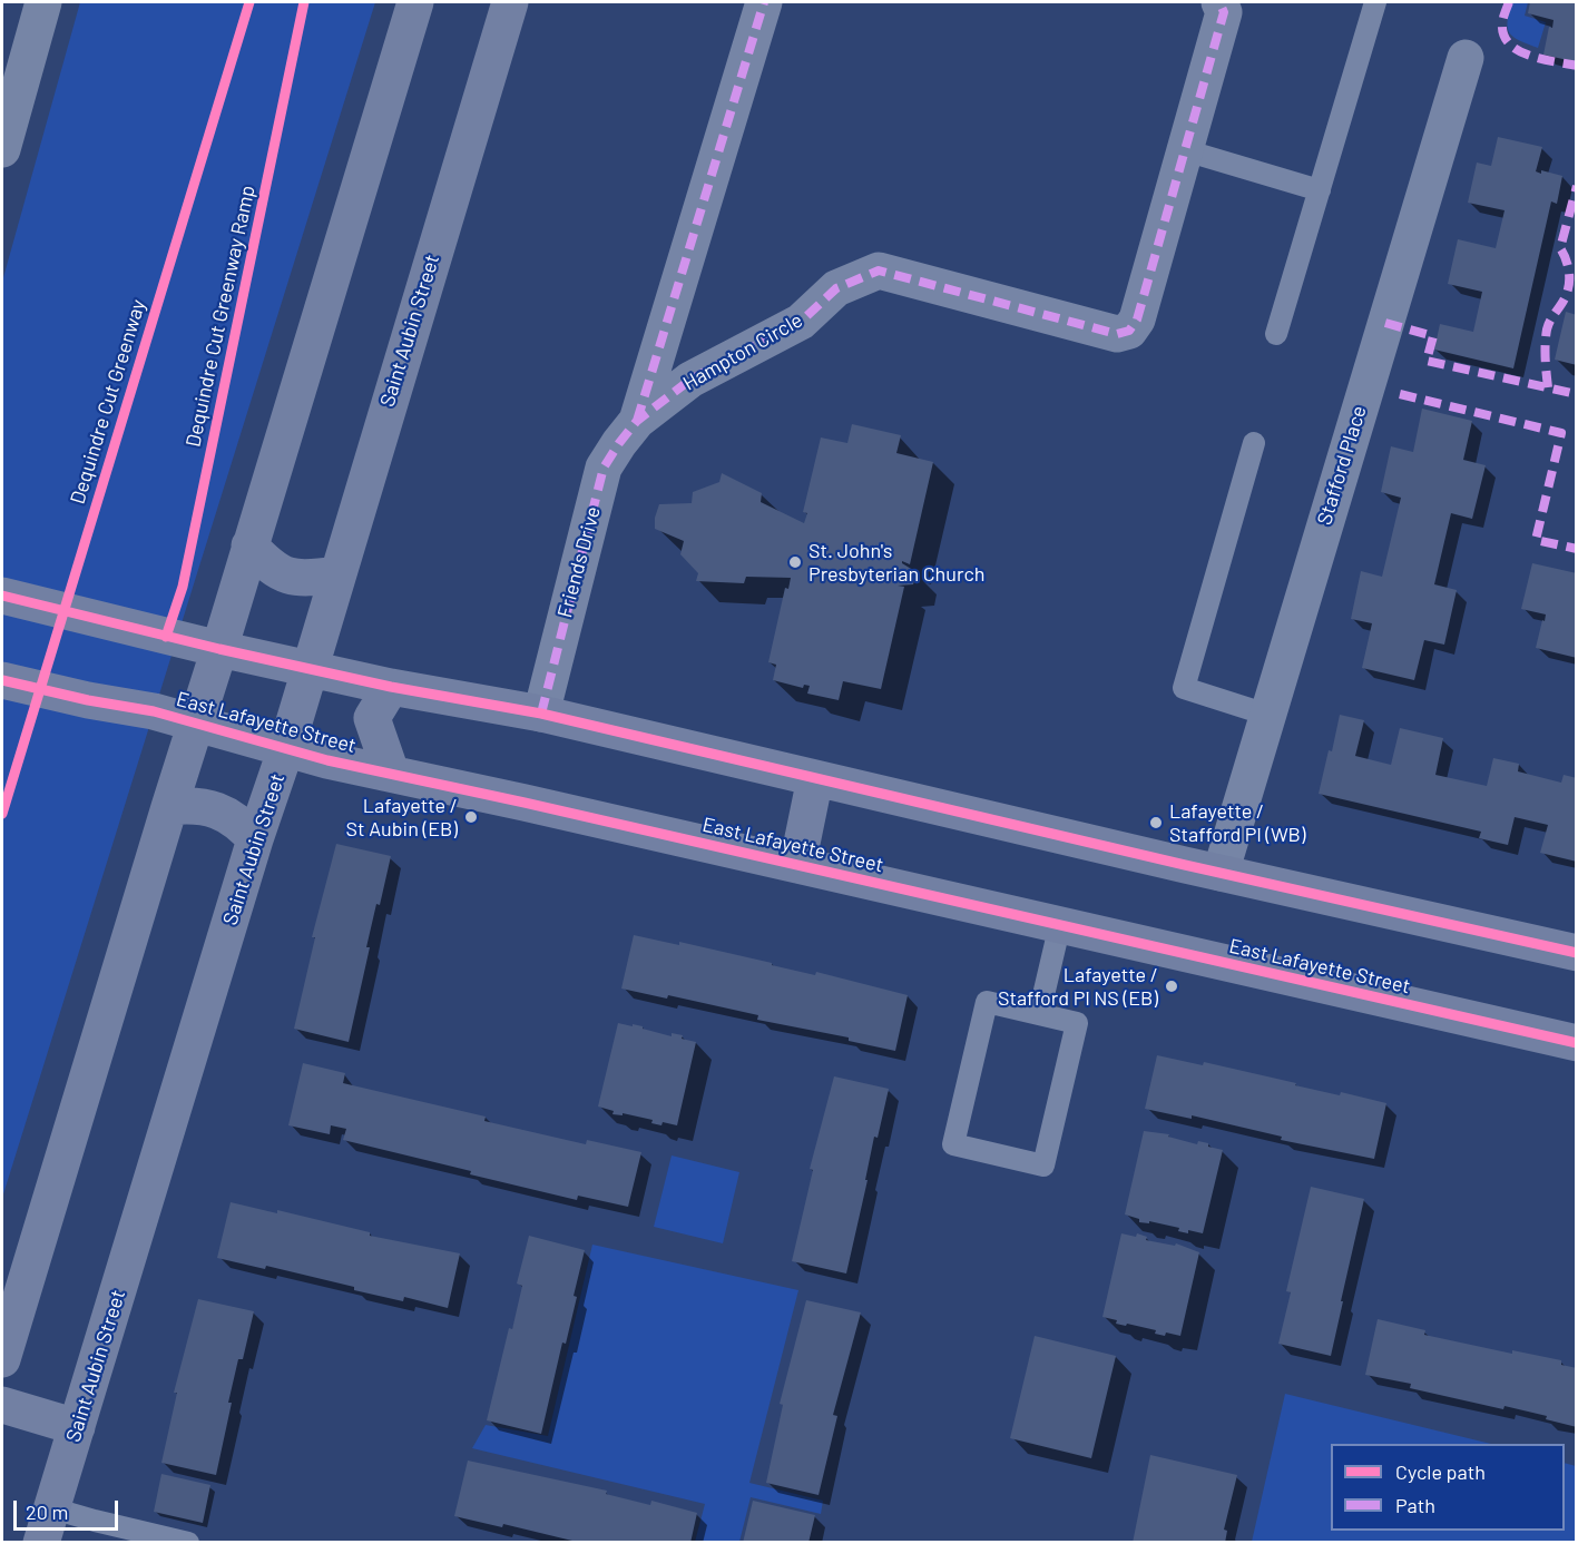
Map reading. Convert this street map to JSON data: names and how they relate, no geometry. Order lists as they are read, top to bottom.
{
  "streets": {
    "street": [
      "Saint Aubin Street",
      "Hampton Circle",
      "Stafford Place",
      "Friends Drive",
      "East Lafayette Street"
    ],
    "cycle path": ["Dequindre Cut Greenway Ramp", "Dequindre Cut Greenway"]
  },
  "crossings": [
    ["Saint Aubin Street", "East Lafayette Street"],
    ["Hampton Circle", "Friends Drive"]
  ],
  "places": [
    "St. John's Presbyterian Church",
    "Lafayette / St Aubin (EB)",
    "Lafayette / Stafford Pl (WB)",
    "Lafayette / Stafford Pl NS (EB)"
  ],
  "legend": ["Cycle path", "Path"],
  "scale_bar": "20 m"
}
